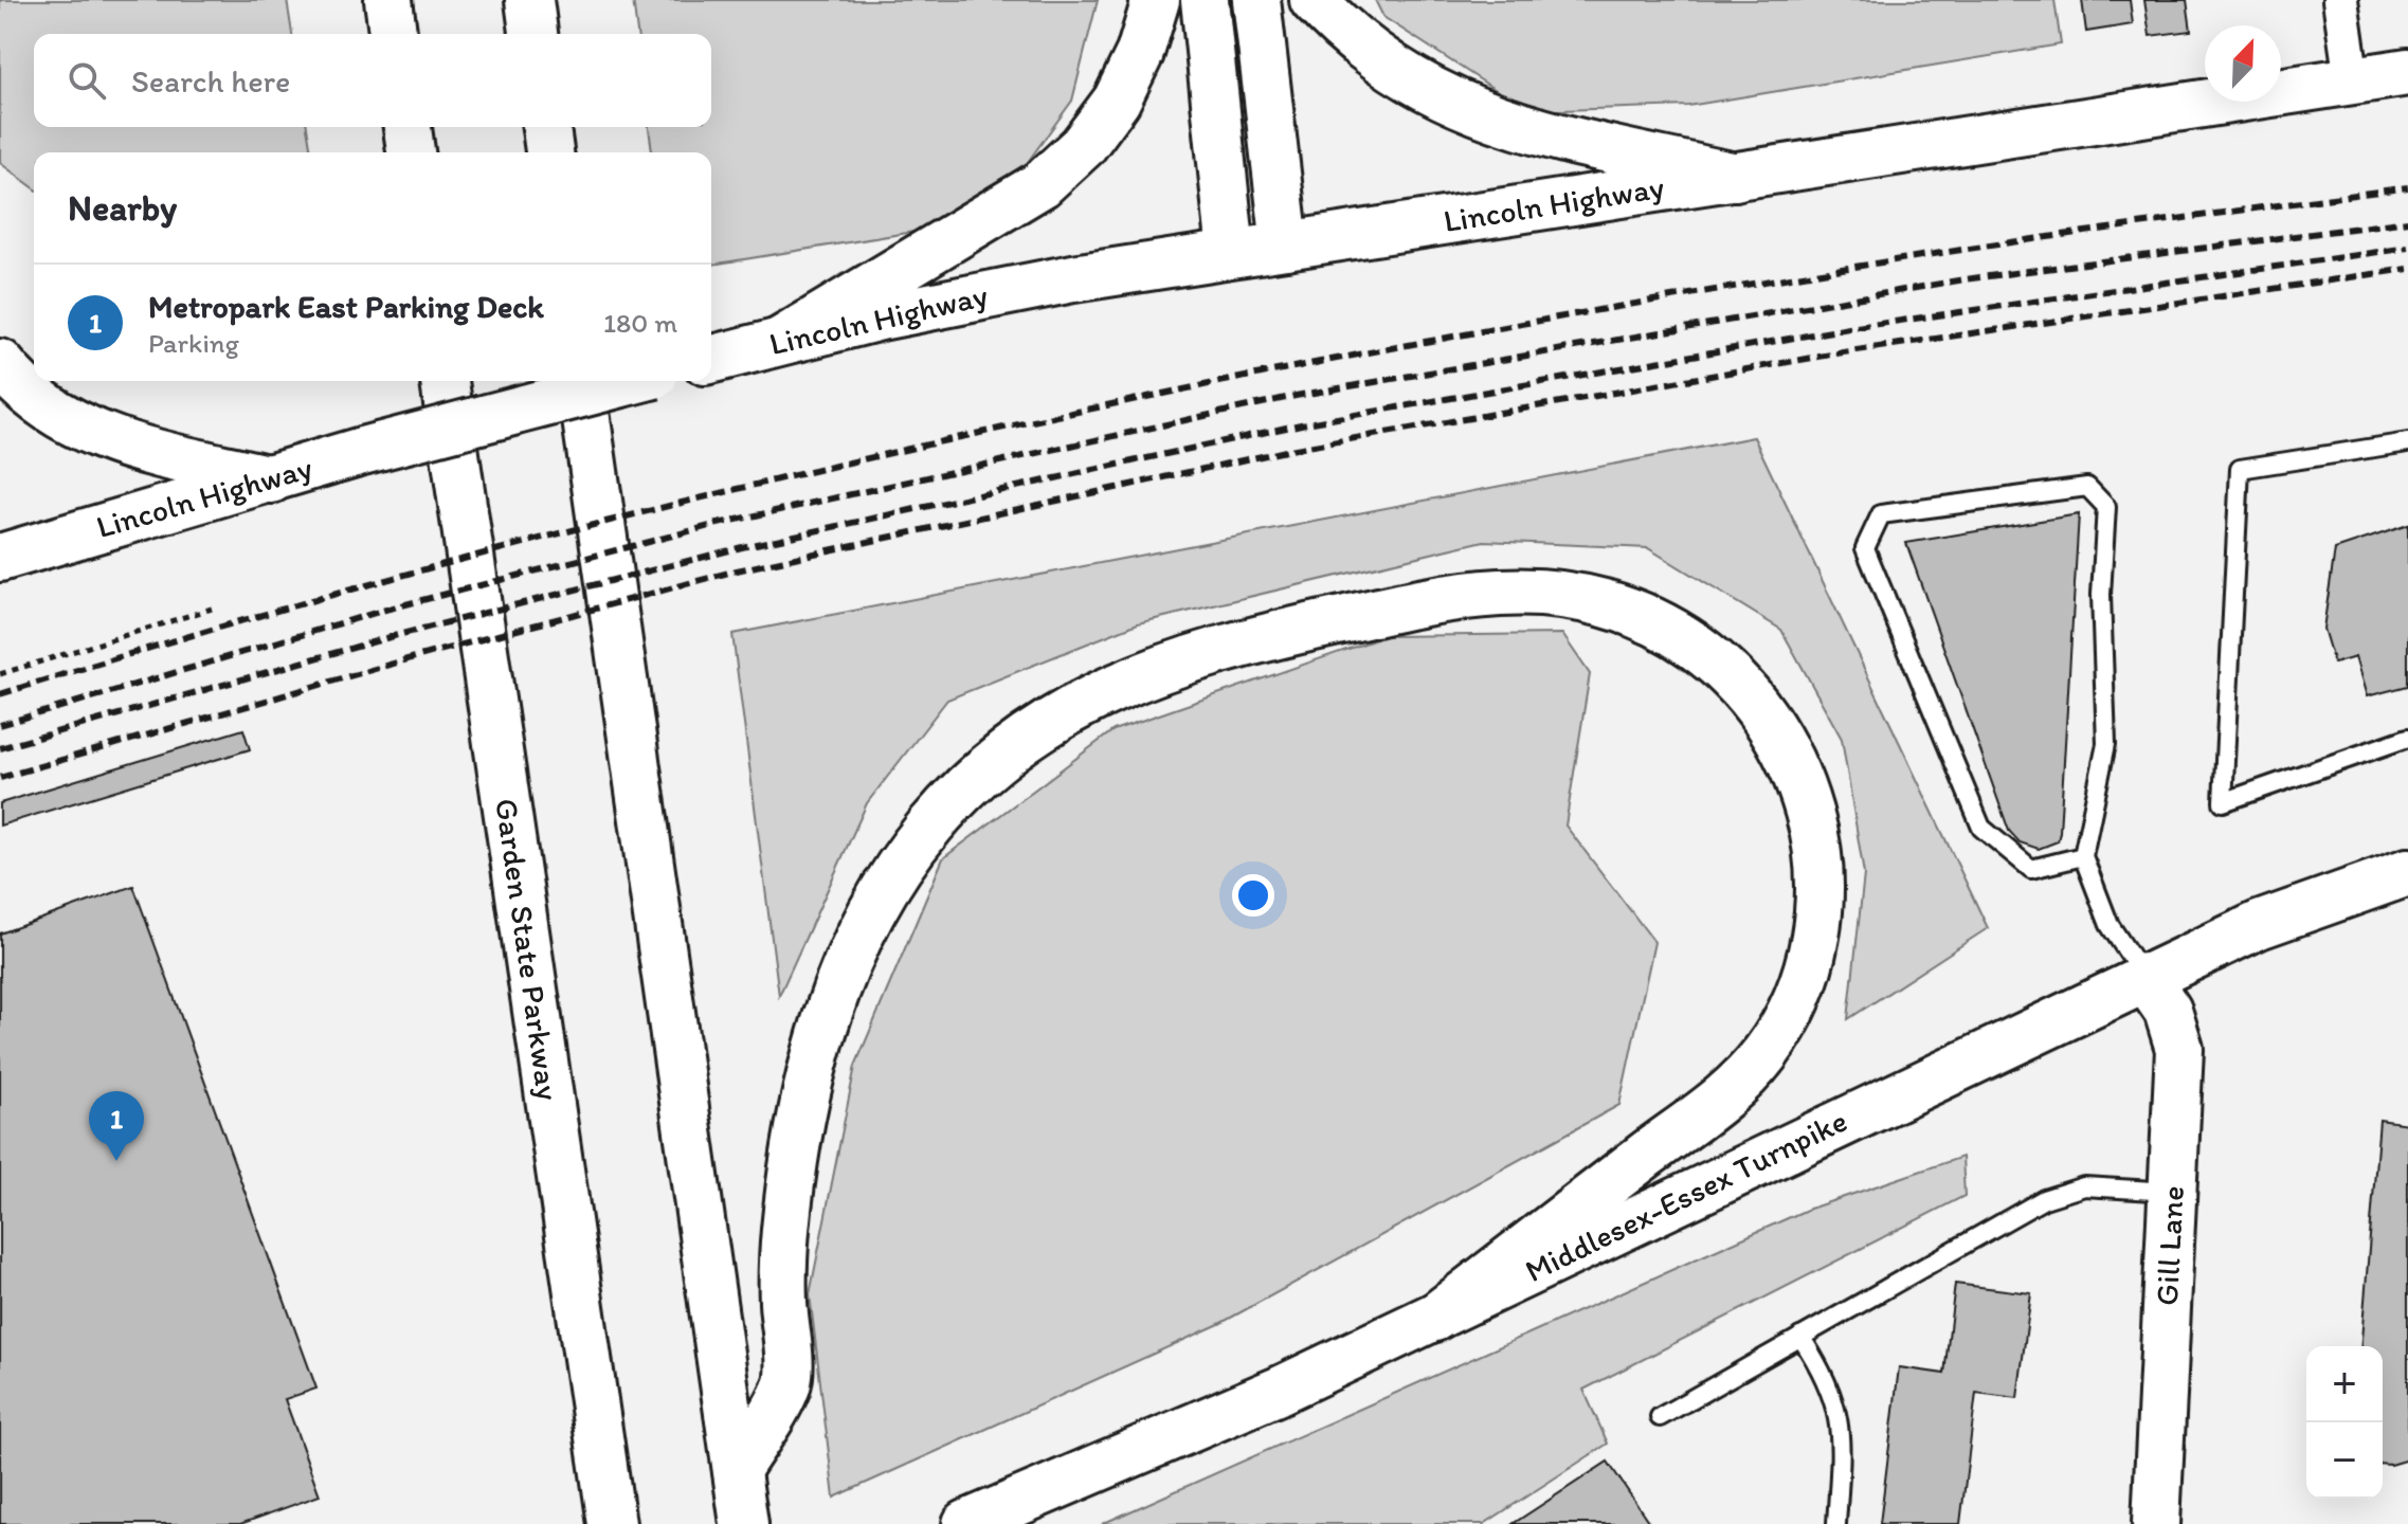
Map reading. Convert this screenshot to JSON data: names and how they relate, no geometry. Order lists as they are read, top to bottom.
{
  "streets": {
    "main road": [
      "Lincoln Highway",
      "Garden State Parkway",
      "Middlesex-Essex Turnpike",
      "Gill Lane"
    ]
  },
  "crossings": [
    ["Middlesex-Essex Turnpike", "Gill Lane"]
  ],
  "north": "top right",
  "page": {
    "search": "Search here",
    "heading": "Nearby",
    "list": [
      {
        "mark": "1",
        "name": "Metropark East Parking Deck",
        "note": "Parking",
        "value": "180 m"
      }
    ],
    "pins": "1",
    "map_buttons": ["+", "−"]
  }
}
